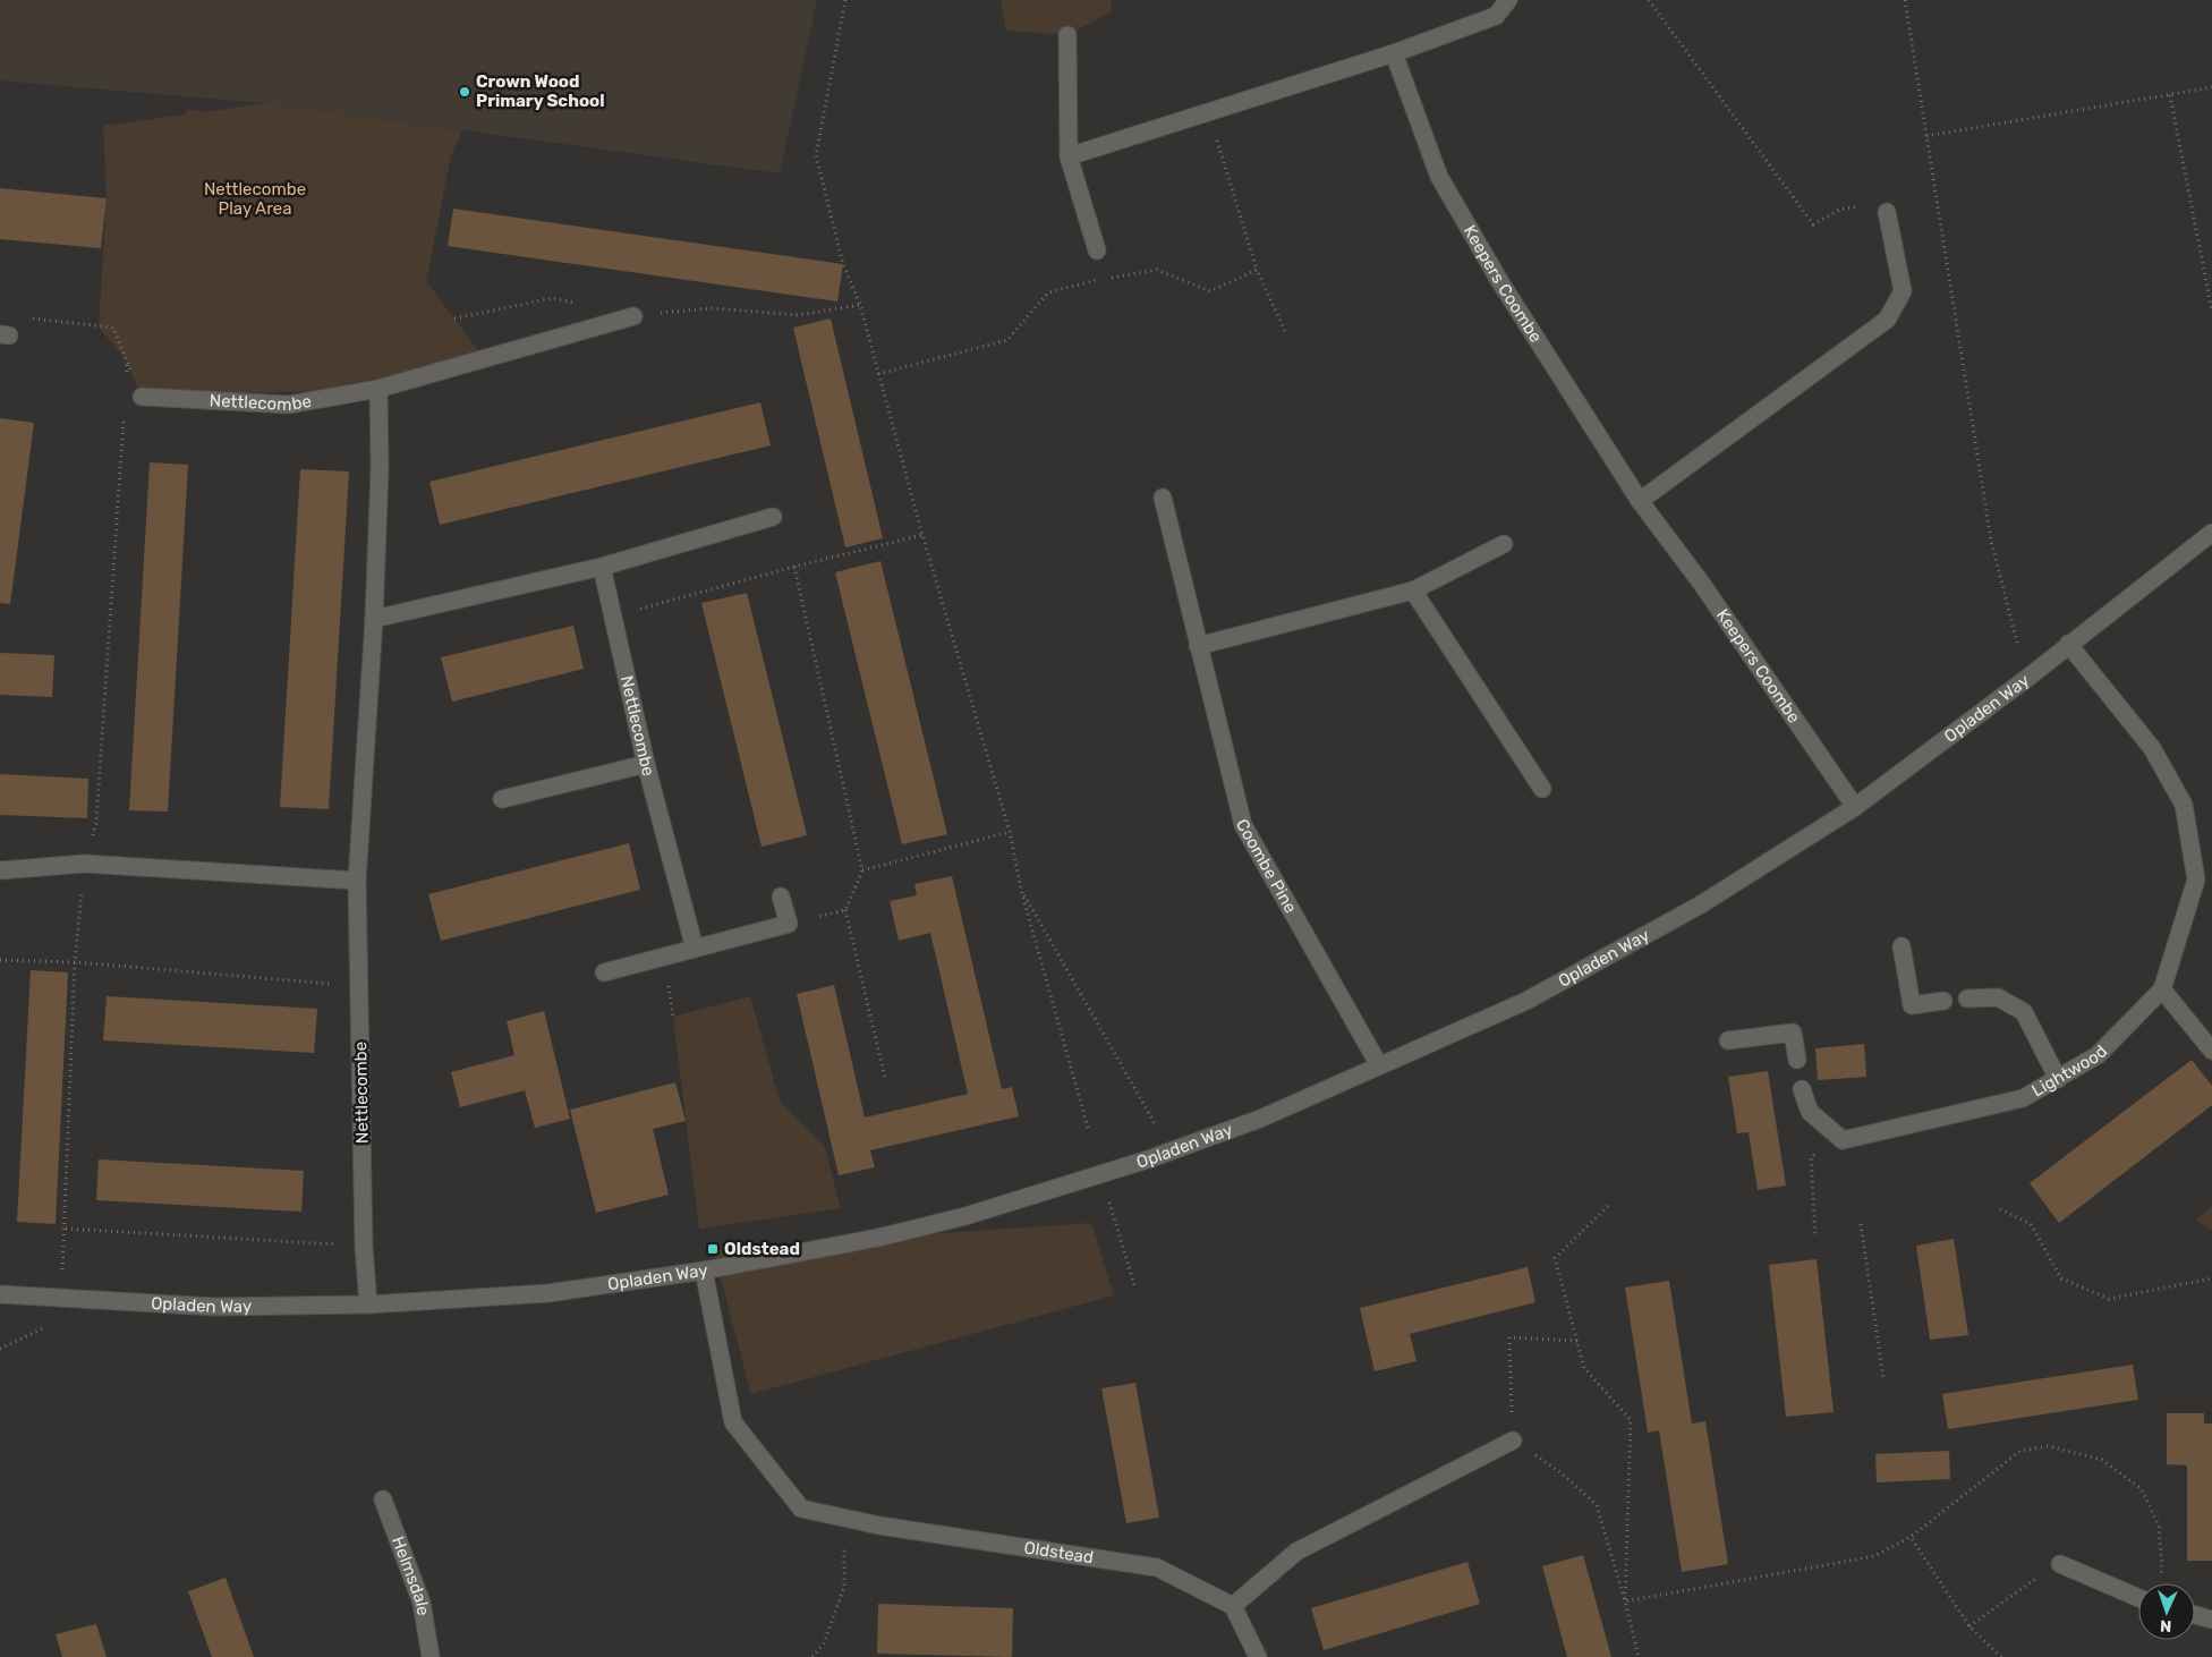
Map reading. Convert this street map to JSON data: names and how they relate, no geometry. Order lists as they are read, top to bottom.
{
  "streets": {
    "street": [
      "Keepers Coombe",
      "Nettlecombe",
      "Opladen Way",
      "Coombe Pine",
      "Lightwood",
      "Oldstead",
      "Helmsdale"
    ]
  },
  "crossings": [
    ["Keepers Coombe", "Opladen Way"],
    ["Nettlecombe", "Opladen Way"],
    ["Opladen Way", "Coombe Pine"],
    ["Opladen Way", "Lightwood"],
    ["Opladen Way", "Oldstead"]
  ],
  "parks": ["Nettlecombe Play Area"],
  "places": {
    "other": ["Crown Wood Primary School"],
    "transit": ["Oldstead"]
  },
  "north": "bottom"
}
